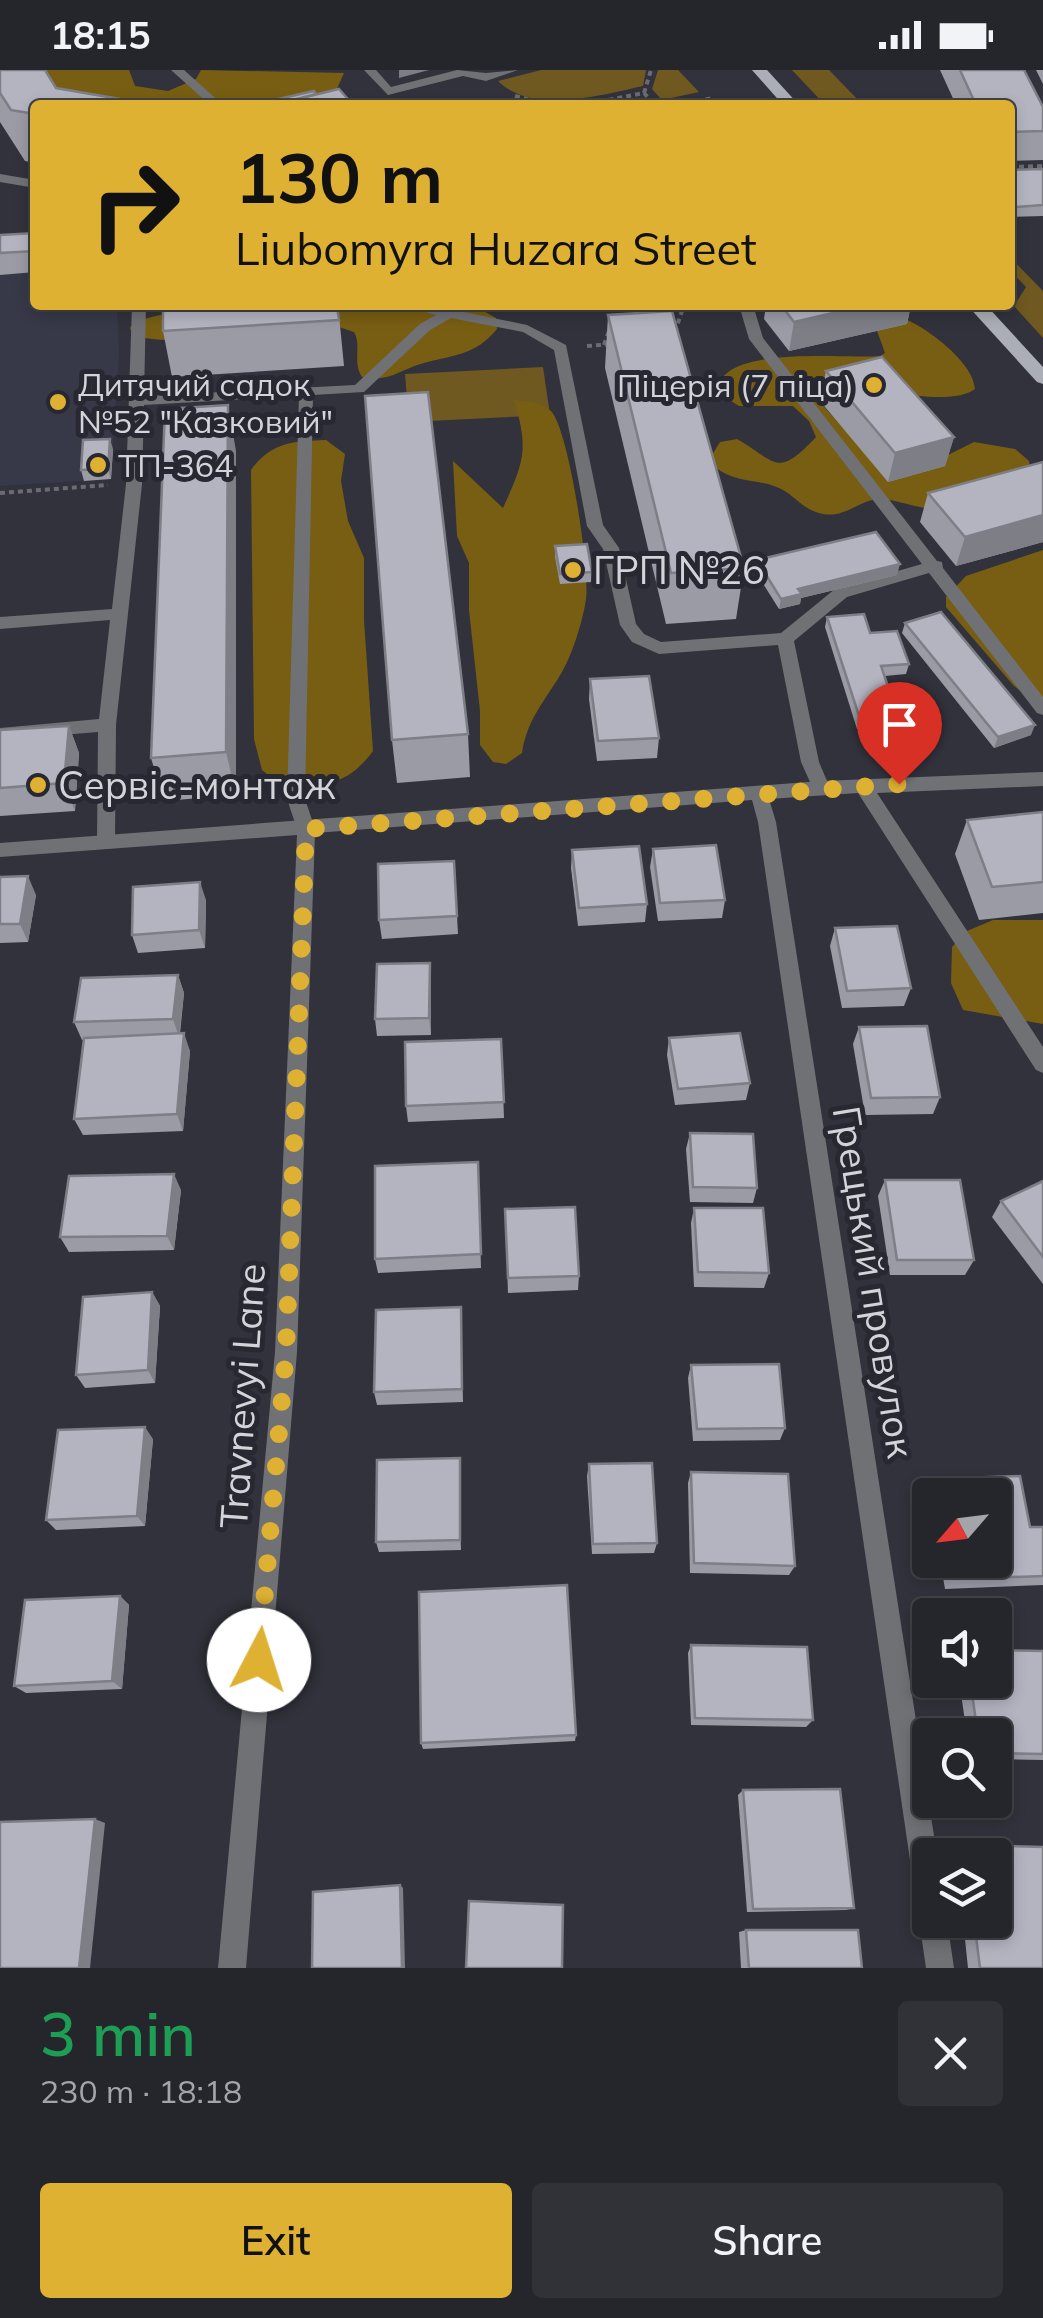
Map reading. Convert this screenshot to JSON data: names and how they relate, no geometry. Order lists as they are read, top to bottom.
{
  "streets": {
    "street": ["Грецький провулок", "Travnevyi Lane"]
  },
  "places": [
    "Піцерія (7 піца)",
    "Дитячий садок №52 \"Казковий\"",
    "ТП-364",
    "ГРП №26",
    "Сервіс-монтаж"
  ],
  "north": "bottom left",
  "page": {
    "status": "18:15",
    "turn": ["130 m", "Liubomyra Huzara Street"],
    "heading": ["3 min", "230 m · 18:18"],
    "buttons": ["Exit", "Share"]
  }
}
